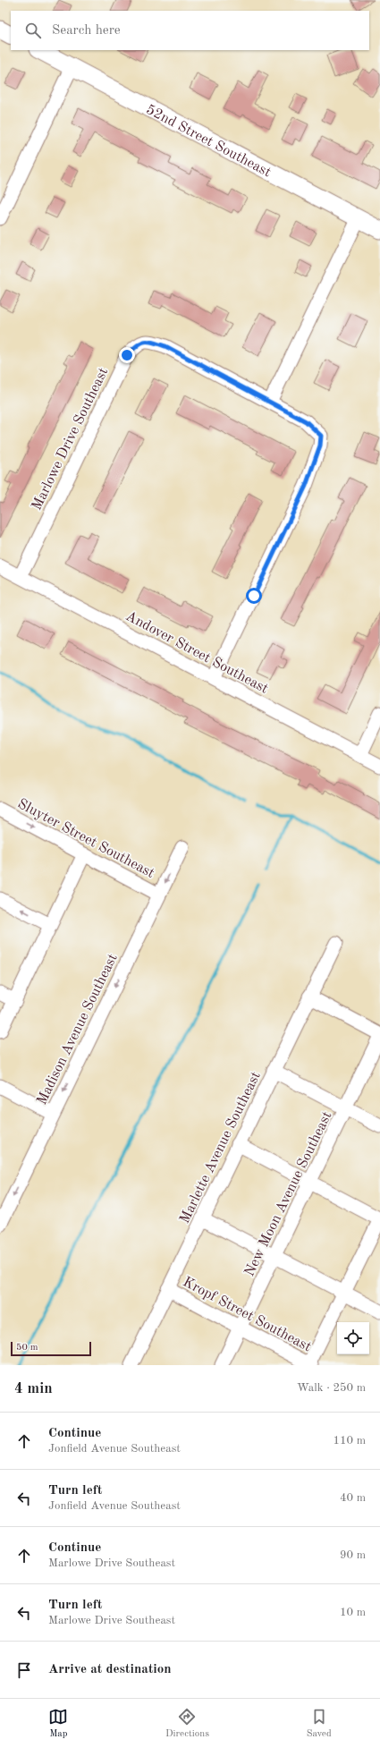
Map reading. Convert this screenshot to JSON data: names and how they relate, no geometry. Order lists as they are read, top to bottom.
{
  "streets": {
    "main road": ["52nd Street Southeast"],
    "street": [
      "Marlowe Drive Southeast",
      "Andover Street Southeast",
      "Sluyter Street Southeast",
      "Madison Avenue Southeast",
      "Marlette Avenue Southeast",
      "New Moon Avenue Southeast",
      "Kropf Street Southeast"
    ]
  },
  "crossings": [
    ["Marlowe Drive Southeast", "Andover Street Southeast"],
    ["Sluyter Street Southeast", "Madison Avenue Southeast"],
    ["Marlette Avenue Southeast", "Kropf Street Southeast"],
    ["New Moon Avenue Southeast", "Kropf Street Southeast"]
  ],
  "scale_bar": "50 m",
  "page": {
    "search": "Search here",
    "scale": "50 m",
    "heading": ["4 min", "Walk · 250 m"],
    "list": [
      ["Continue", "Jonfield Avenue Southeast", "110 m"],
      ["Turn left", "Jonfield Avenue Southeast", "40 m"],
      ["Continue", "Marlowe Drive Southeast", "90 m"],
      ["Turn left", "Marlowe Drive Southeast", "10 m"],
      "Arrive at destination"
    ],
    "nav": ["Map", "Directions", "Saved"]
  }
}
